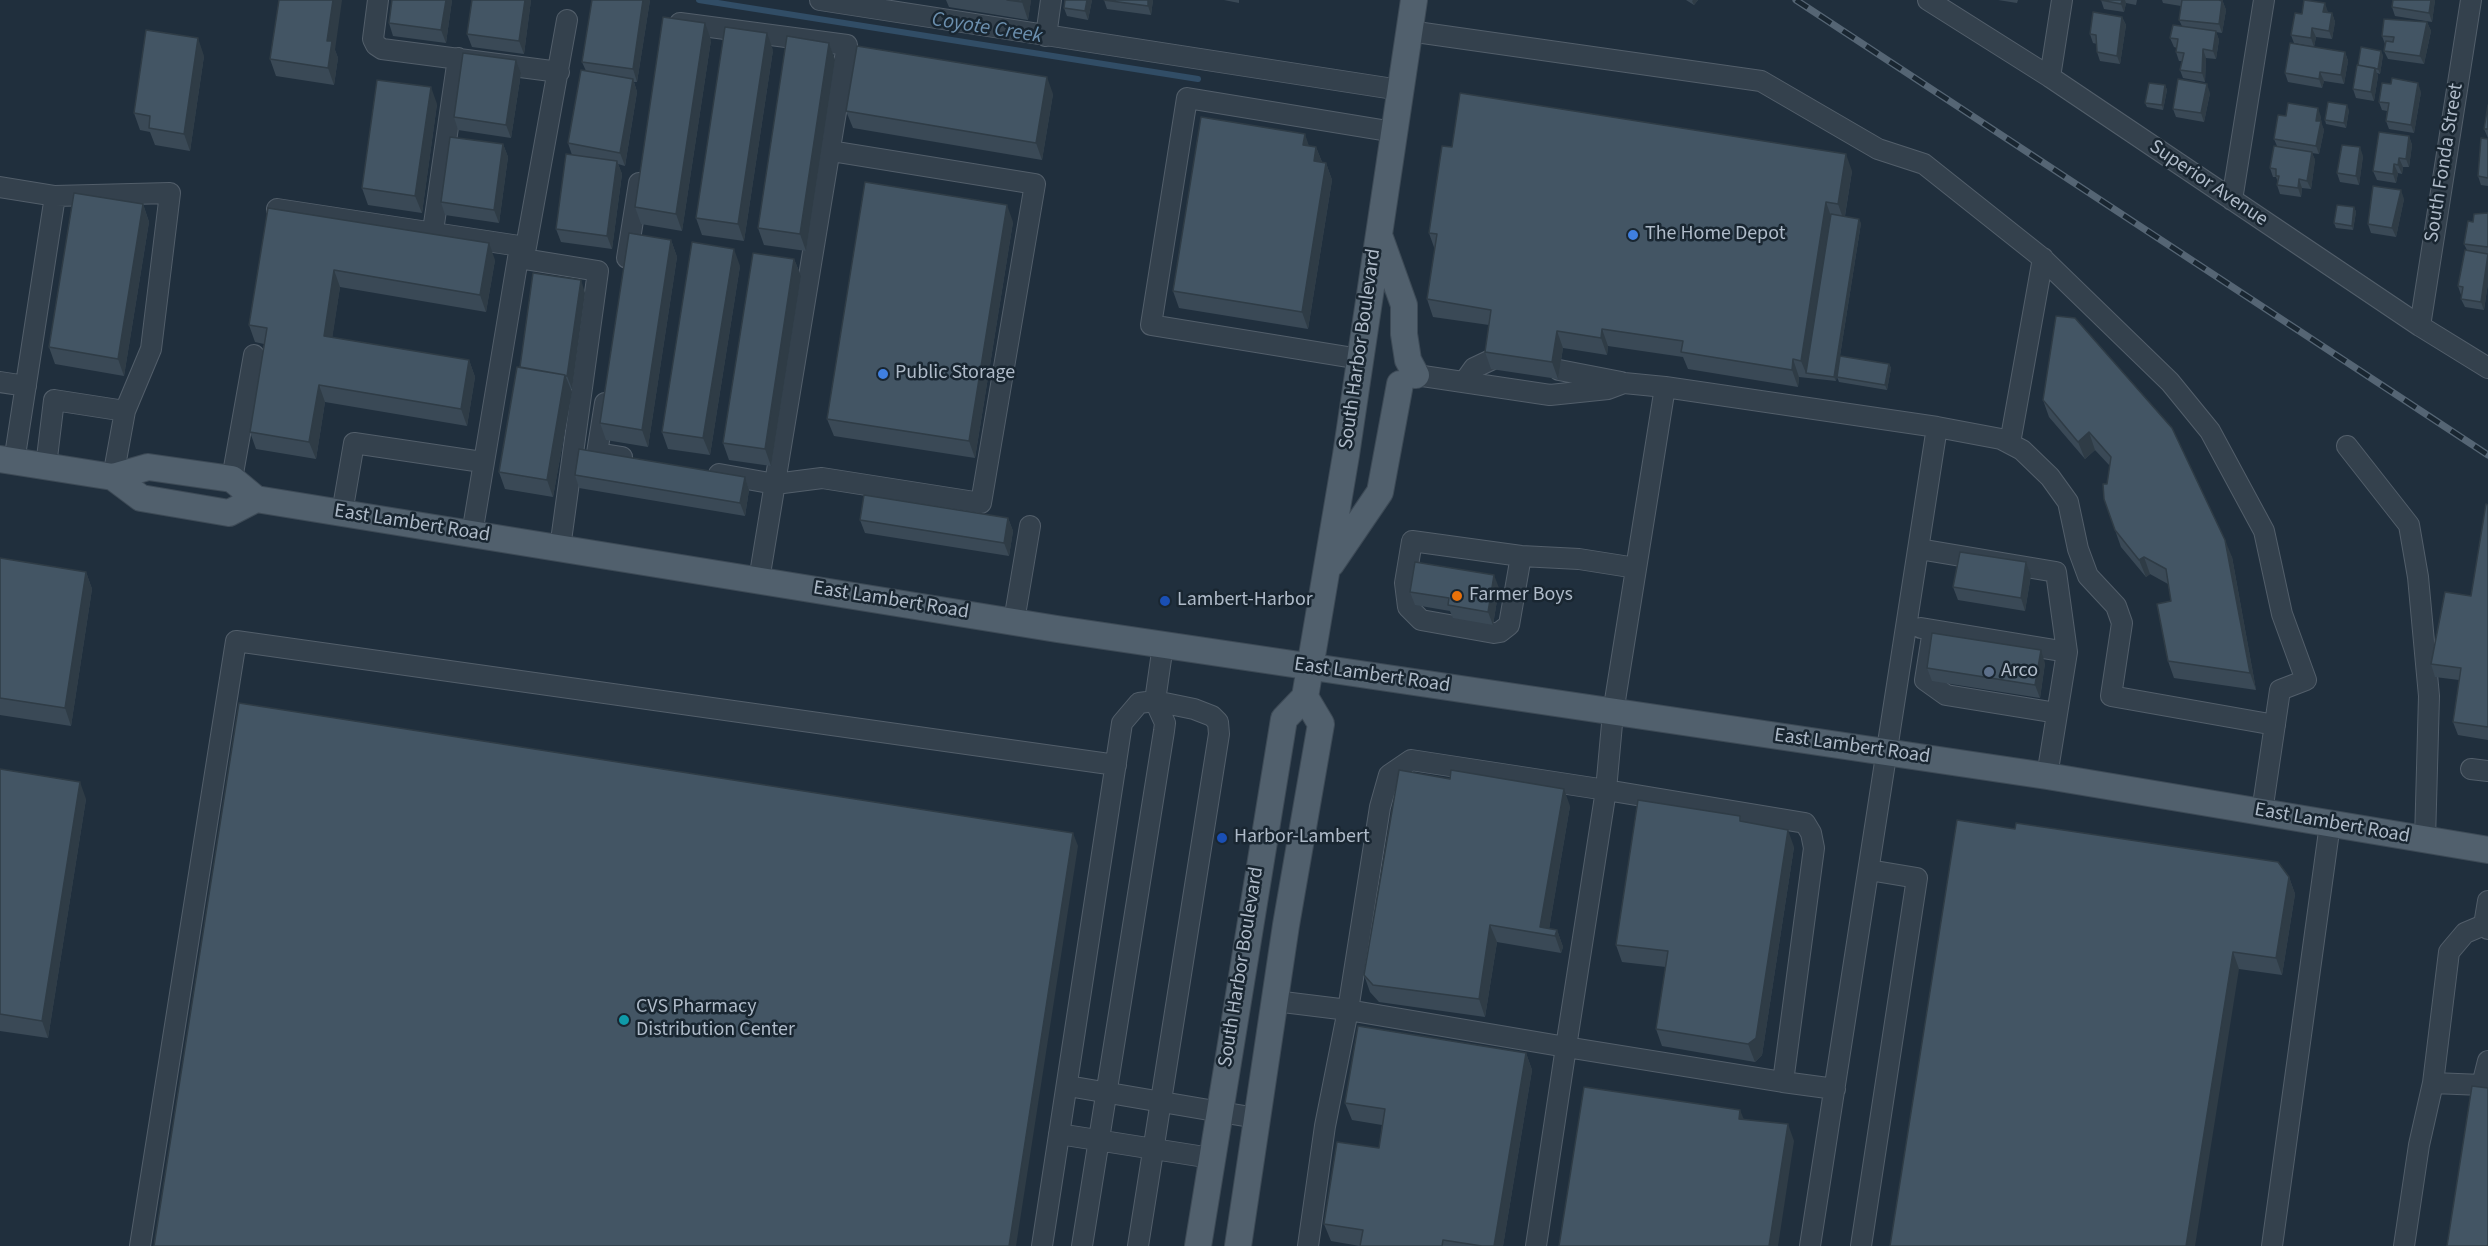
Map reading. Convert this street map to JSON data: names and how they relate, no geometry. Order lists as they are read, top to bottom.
{
  "streets": {
    "main road": ["South Harbor Boulevard", "East Lambert Road"],
    "street": ["South Fonda Street", "Superior Avenue"]
  },
  "crossings": [
    ["South Fonda Street", "Superior Avenue"],
    ["South Harbor Boulevard", "East Lambert Road"]
  ],
  "water": ["Coyote Creek"],
  "places": [
    "The Home Depot",
    "Public Storage",
    "Farmer Boys",
    "Lambert-Harbor",
    "Arco",
    "Harbor-Lambert",
    "CVS Pharmacy Distribution Center"
  ]
}
